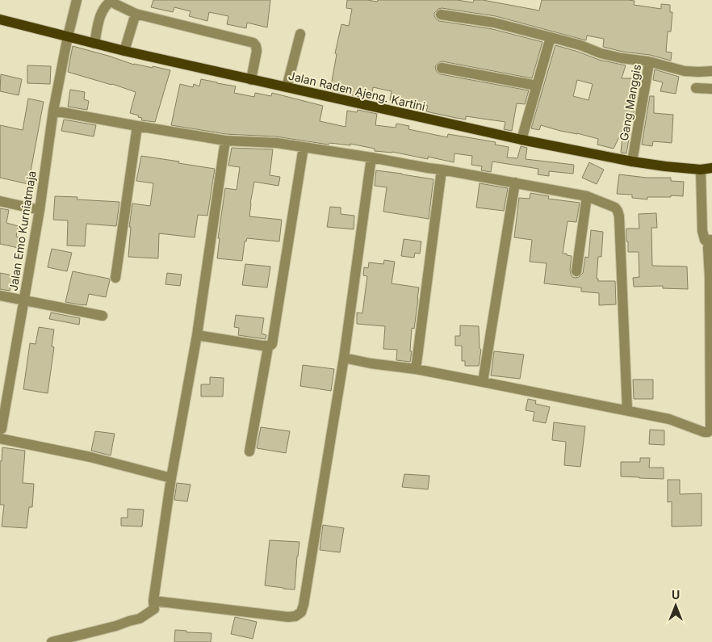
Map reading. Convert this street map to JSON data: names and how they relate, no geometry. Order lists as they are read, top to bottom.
{
  "streets": {
    "main road": ["Jalan Raden Ajeng. Kartini"],
    "street": ["Gang Manggis", "Jalan Emo Kurniatmaja"]
  },
  "crossings": [
    ["Jalan Raden Ajeng. Kartini", "Gang Manggis"],
    ["Jalan Raden Ajeng. Kartini", "Jalan Emo Kurniatmaja"]
  ],
  "north": "top"
}
